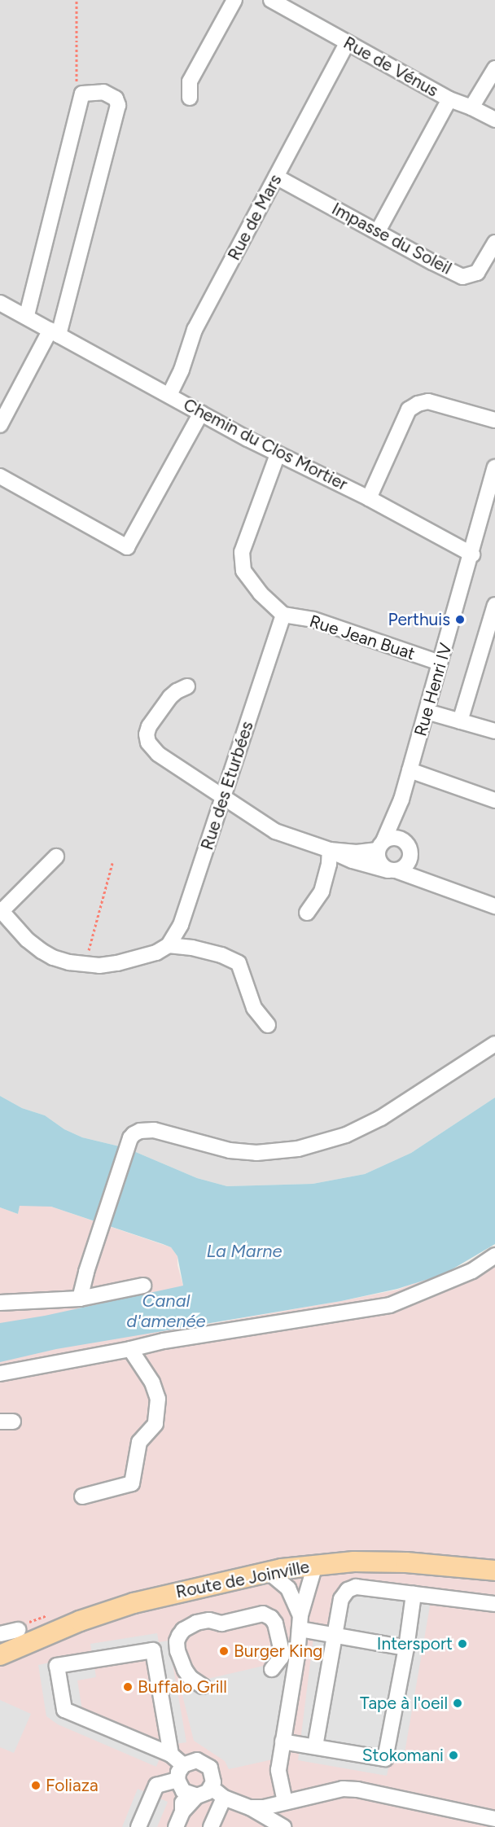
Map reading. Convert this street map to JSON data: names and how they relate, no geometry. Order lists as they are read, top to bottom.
{
  "streets": {
    "main road": ["Route de Joinville"],
    "street": [
      "Rue de Vénus",
      "Rue de Mars",
      "Impasse du Soleil",
      "Chemin du Clos Mortier",
      "Rue Jean Buat",
      "Rue Henri IV",
      "Rue des Eturbées"
    ]
  },
  "crossings": [
    ["Rue de Vénus", "Rue de Mars"],
    ["Rue de Mars", "Impasse du Soleil"],
    ["Rue de Mars", "Chemin du Clos Mortier"],
    ["Chemin du Clos Mortier", "Rue Henri IV"],
    ["Rue Jean Buat", "Rue Henri IV"],
    ["Rue Jean Buat", "Rue des Eturbées"]
  ],
  "water": ["La Marne", "Canal d'amenée"],
  "places": [
    "Perthuis",
    "Intersport",
    "Burger King",
    "Buffalo Grill",
    "Tape à l'oeil",
    "Stokomani",
    "Foliaza"
  ]
}
